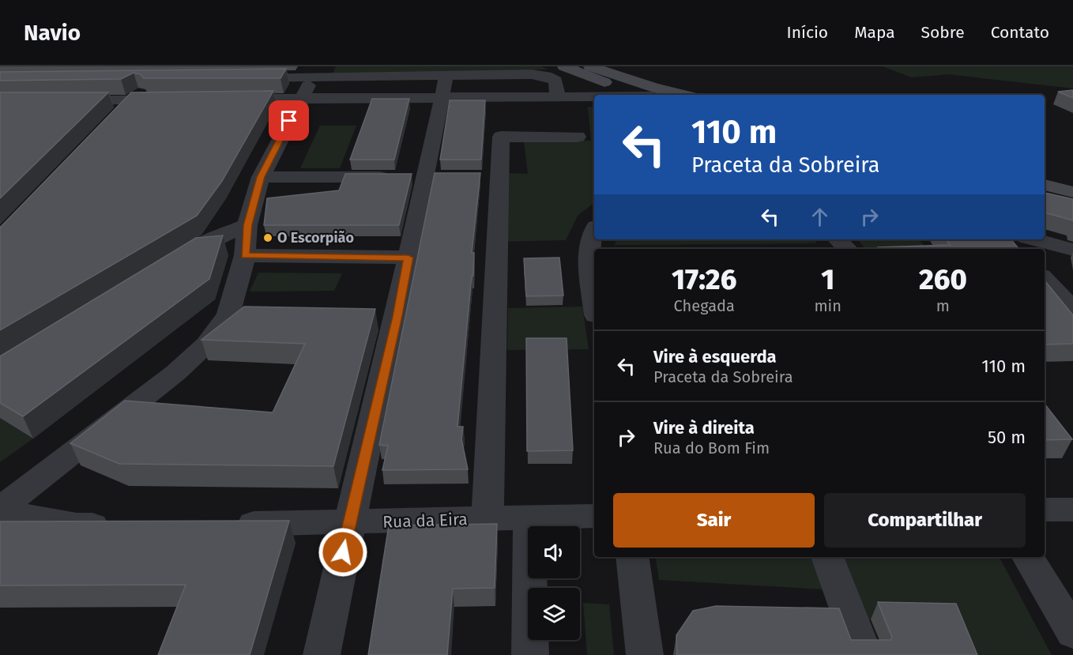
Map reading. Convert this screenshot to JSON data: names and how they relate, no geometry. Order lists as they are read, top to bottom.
{
  "streets": {
    "street": ["Rua da Eira"]
  },
  "places": ["O Escorpião"],
  "page": {
    "header": "Navio",
    "nav": [
      "Início",
      "Mapa",
      "Sobre",
      "Contato"
    ],
    "turn": ["110 m", "Praceta da Sobreira"],
    "eta": [
      "17:26",
      "Chegada",
      "1",
      "min",
      "260",
      "m"
    ],
    "list": [
      {
        "name": "Vire à esquerda",
        "note": "Praceta da Sobreira",
        "value": "110 m"
      },
      {
        "name": "Vire à direita",
        "note": "Rua do Bom Fim",
        "value": "50 m"
      }
    ],
    "buttons": ["Sair", "Compartilhar"]
  }
}
